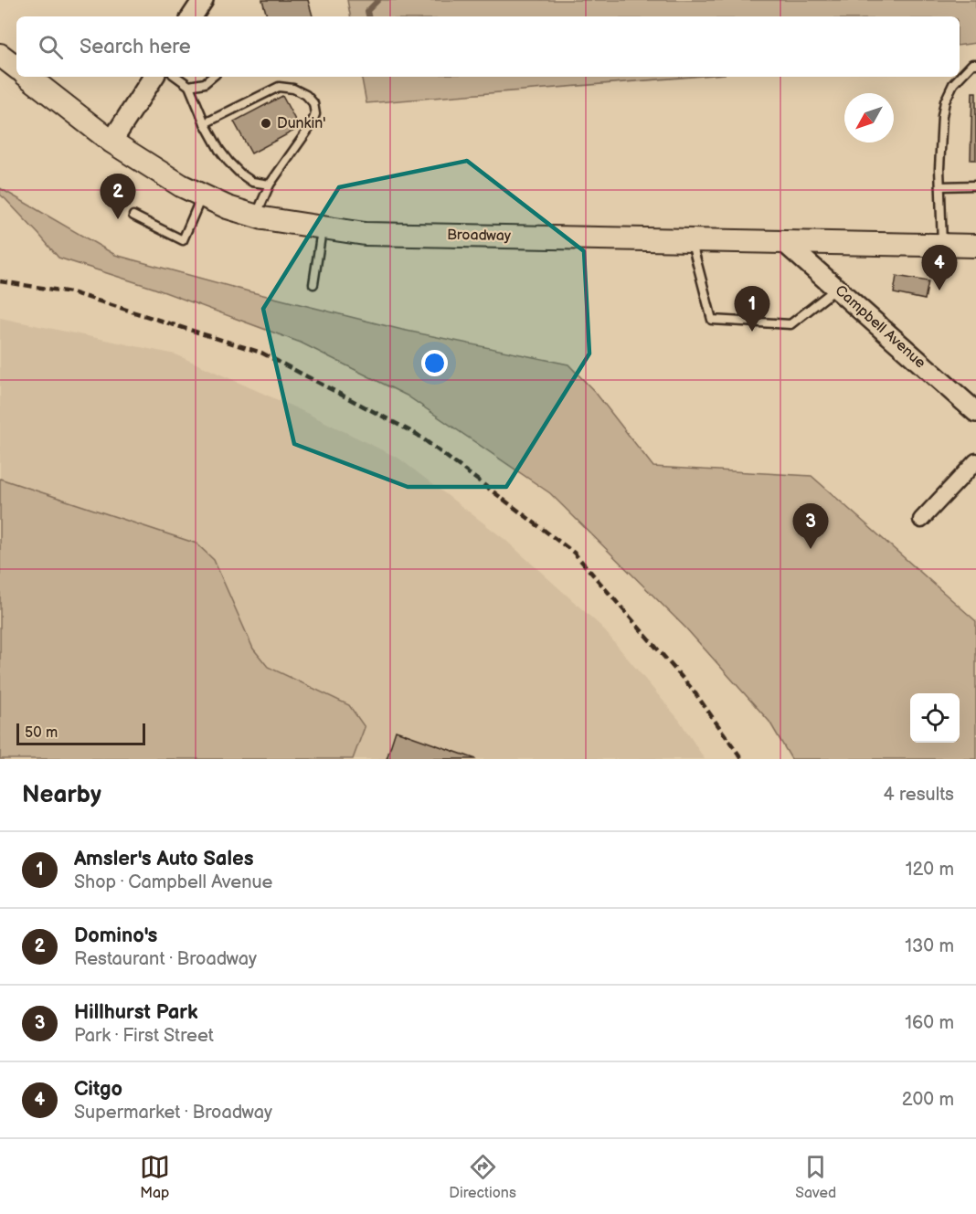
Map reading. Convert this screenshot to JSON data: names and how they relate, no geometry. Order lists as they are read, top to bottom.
{
  "streets": {
    "main road": ["Broadway"],
    "street": ["Campbell Avenue"]
  },
  "crossings": [
    ["Broadway", "Campbell Avenue"]
  ],
  "places": ["Dunkin'"],
  "scale_bar": "50 m",
  "north": "bottom left",
  "page": {
    "search": "Search here",
    "pins": [
      "2",
      "4",
      "1",
      "3"
    ],
    "scale": "50 m",
    "heading": ["Nearby", "4 results"],
    "list": [
      {
        "mark": "1",
        "name": "Amsler's Auto Sales",
        "note": "Shop · Campbell Avenue",
        "value": "120 m"
      },
      {
        "mark": "2",
        "name": "Domino's",
        "note": "Restaurant · Broadway",
        "value": "130 m"
      },
      {
        "mark": "3",
        "name": "Hillhurst Park",
        "note": "Park · First Street",
        "value": "160 m"
      },
      {
        "mark": "4",
        "name": "Citgo",
        "note": "Supermarket · Broadway",
        "value": "200 m"
      }
    ],
    "nav": ["Map", "Directions", "Saved"]
  }
}
